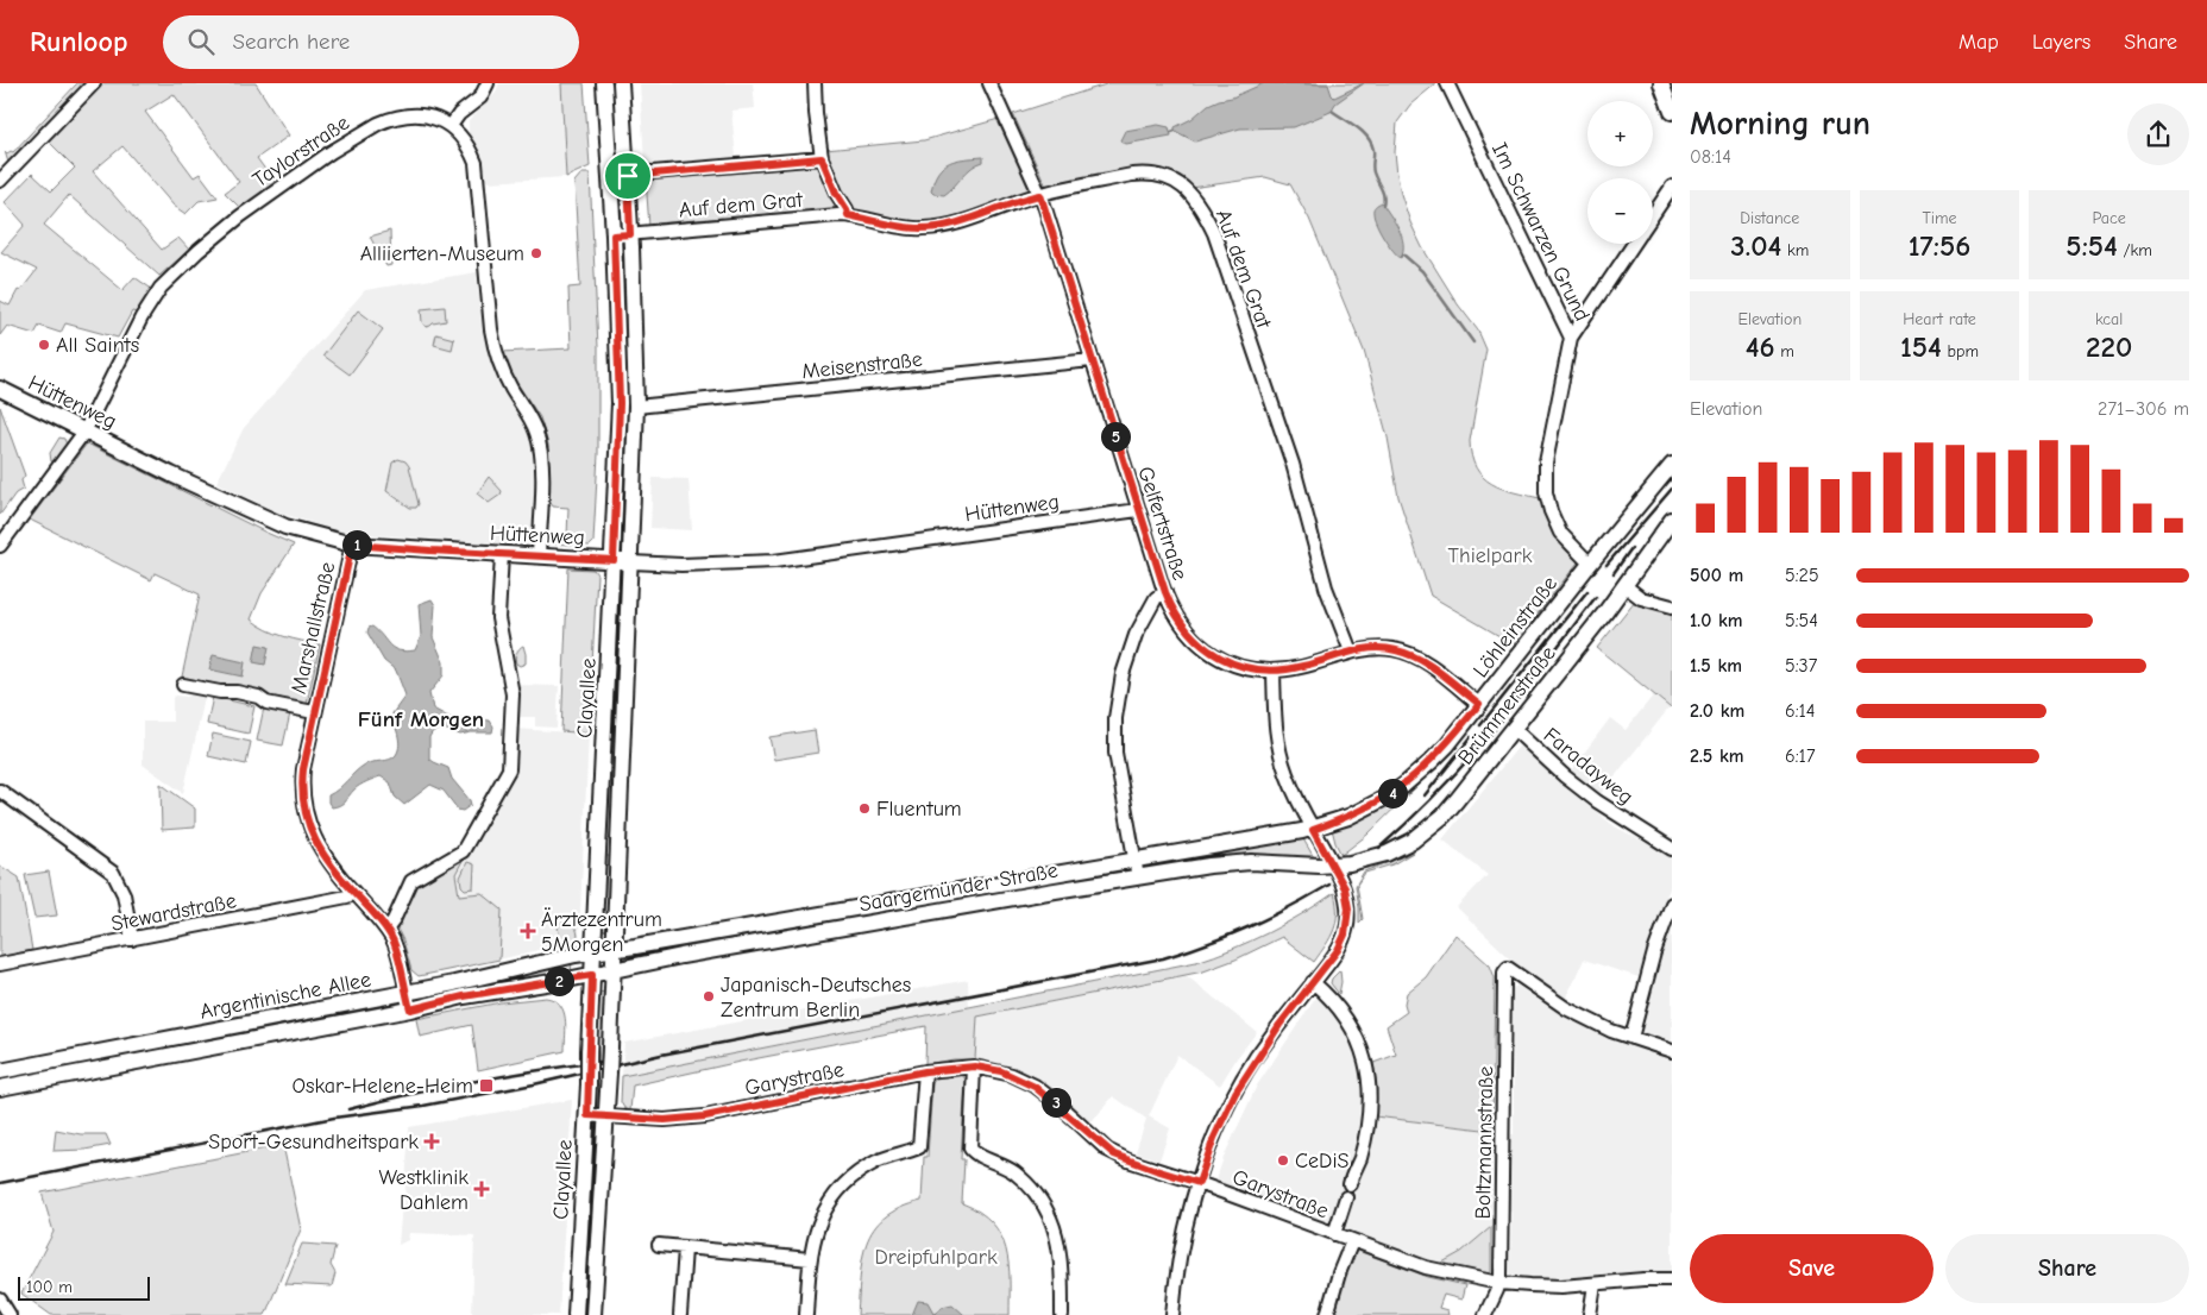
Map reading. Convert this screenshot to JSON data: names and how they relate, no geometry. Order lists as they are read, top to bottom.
{
  "streets": {
    "main road": [
      "Hüttenweg",
      "Löhleinstraße",
      "Clayallee",
      "Brümmerstraße",
      "Saargemünder Straße",
      "Argentinische Allee"
    ],
    "street": [
      "Taylorstraße",
      "Auf dem Grat",
      "Im Schwarzen Grund",
      "Meisenstraße",
      "Gelfertstraße",
      "Marshallstraße",
      "Faradayweg",
      "Stewardstraße",
      "Garystraße",
      "Boltzmannstraße"
    ]
  },
  "crossings": [
    ["Taylorstraße", "Hüttenweg"],
    ["Auf dem Grat", "Gelfertstraße"],
    ["Auf dem Grat", "Clayallee"],
    ["Im Schwarzen Grund", "Löhleinstraße"],
    ["Meisenstraße", "Gelfertstraße"],
    ["Meisenstraße", "Clayallee"],
    ["Hüttenweg", "Gelfertstraße"],
    ["Hüttenweg", "Marshallstraße"],
    ["Hüttenweg", "Clayallee"],
    ["Gelfertstraße", "Löhleinstraße"],
    ["Löhleinstraße", "Saargemünder Straße"],
    ["Marshallstraße", "Stewardstraße"],
    ["Marshallstraße", "Argentinische Allee"],
    ["Clayallee", "Saargemünder Straße"],
    ["Clayallee", "Argentinische Allee"],
    ["Clayallee", "Garystraße"],
    ["Brümmerstraße", "Faradayweg"],
    ["Brümmerstraße", "Saargemünder Straße"],
    ["Saargemünder Straße", "Argentinische Allee"],
    ["Garystraße", "Boltzmannstraße"]
  ],
  "districts": ["Fünf Morgen"],
  "parks": ["Thielpark", "Dreipfuhlpark"],
  "places": {
    "other": [
      "Alliierten-Museum",
      "All Saints",
      "Fluentum",
      "Japanisch-Deutsches Zentrum Berlin",
      "CeDiS"
    ],
    "health": ["Ärztezentrum 5Morgen", "Sport-Gesundheitspark", "Westklinik Dahlem"],
    "transit": ["Oskar-Helene-Heim"]
  },
  "scale_bar": "100 m",
  "page": {
    "header": "Runloop",
    "search": "Search here",
    "nav": ["Map", "Layers", "Share"],
    "heading": ["Morning run", "08:14"],
    "map_buttons": ["+", "−"],
    "stats": [
      ["Distance", "3.04 km"],
      ["Time", "17:56"],
      ["Pace", "5:54 /km"],
      ["Elevation", "46 m"],
      ["Heart rate", "154 bpm"],
      ["kcal", "220"]
    ],
    "chart": ["Elevation", "271–306 m"],
    "pins": [
      "5",
      "1",
      "4",
      "2",
      "3"
    ],
    "list": [
      {
        "name": "500 m",
        "note": "5:25"
      },
      {
        "name": "1.0 km",
        "note": "5:54"
      },
      {
        "name": "1.5 km",
        "note": "5:37"
      },
      {
        "name": "2.0 km",
        "note": "6:14"
      },
      {
        "name": "2.5 km",
        "note": "6:17"
      }
    ],
    "buttons": ["Save", "Share"],
    "scale": "100 m"
  }
}
